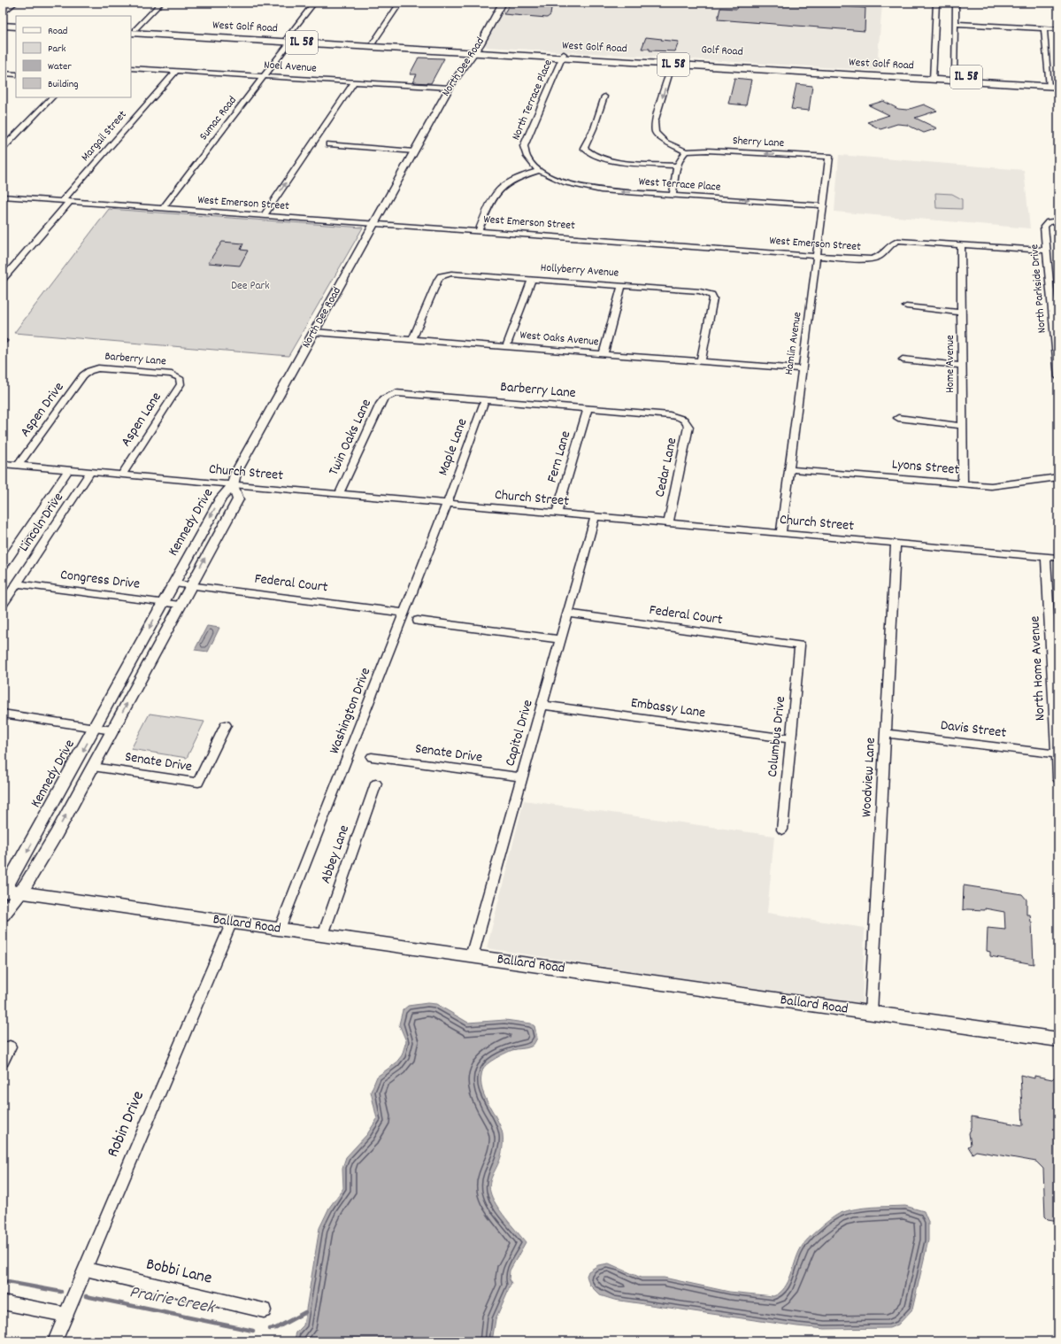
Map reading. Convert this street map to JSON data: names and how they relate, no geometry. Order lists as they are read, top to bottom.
{
  "streets": {
    "main road": ["West Golf Road", "IL 58", "Golf Road"],
    "street": [
      "Noel Avenue",
      "North Dee Road",
      "North Terrace Place",
      "Sumac Road",
      "Margail Street",
      "Sherry Lane",
      "West Terrace Place",
      "West Emerson Street",
      "Hollyberry Avenue",
      "North Parkside Drive",
      "West Oaks Avenue",
      "Hamlin Avenue",
      "Barberry Lane",
      "Home Avenue",
      "Aspen Drive",
      "Aspen Lane",
      "Twin Oaks Lane",
      "Maple Lane",
      "Fern Lane",
      "Cedar Lane",
      "Lyons Street",
      "Church Street",
      "Lincoln Drive",
      "Kennedy Drive",
      "Congress Drive",
      "Federal Court",
      "North Home Avenue",
      "Embassy Lane",
      "Washington Drive",
      "Davis Street",
      "Capitol Drive",
      "Columbus Drive",
      "Senate Drive",
      "Woodview Lane",
      "Abbey Lane",
      "Ballard Road",
      "Robin Drive",
      "Bobbi Lane"
    ]
  },
  "crossings": [
    ["West Golf Road", "Golf Road"],
    ["West Golf Road", "North Dee Road"],
    ["West Golf Road", "North Terrace Place"],
    ["West Golf Road", "Sumac Road"],
    ["Noel Avenue", "North Dee Road"],
    ["Noel Avenue", "Sumac Road"],
    ["Noel Avenue", "Margail Street"],
    ["North Dee Road", "West Emerson Street"],
    ["North Dee Road", "West Oaks Avenue"],
    ["North Dee Road", "Church Street"],
    ["North Dee Road", "Kennedy Drive"],
    ["North Terrace Place", "West Terrace Place"],
    ["Sumac Road", "West Emerson Street"],
    ["Margail Street", "West Emerson Street"],
    ["Sherry Lane", "Hamlin Avenue"],
    ["West Terrace Place", "Hamlin Avenue"],
    ["West Emerson Street", "North Parkside Drive"],
    ["West Emerson Street", "Hamlin Avenue"],
    ["West Emerson Street", "Home Avenue"],
    ["Hollyberry Avenue", "West Oaks Avenue"],
    ["West Oaks Avenue", "Hamlin Avenue"],
    ["Hamlin Avenue", "Lyons Street"],
    ["Hamlin Avenue", "Church Street"],
    ["Barberry Lane", "Aspen Drive"],
    ["Barberry Lane", "Aspen Lane"],
    ["Barberry Lane", "Twin Oaks Lane"],
    ["Barberry Lane", "Maple Lane"],
    ["Barberry Lane", "Fern Lane"],
    ["Barberry Lane", "Cedar Lane"],
    ["Home Avenue", "Lyons Street"],
    ["Aspen Drive", "Church Street"],
    ["Aspen Lane", "Church Street"],
    ["Twin Oaks Lane", "Church Street"],
    ["Maple Lane", "Church Street"],
    ["Maple Lane", "Washington Drive"],
    ["Fern Lane", "Church Street"],
    ["Cedar Lane", "Church Street"],
    ["Church Street", "Lincoln Drive"],
    ["Church Street", "Kennedy Drive"],
    ["Church Street", "North Home Avenue"],
    ["Church Street", "Washington Drive"],
    ["Church Street", "Capitol Drive"],
    ["Church Street", "Woodview Lane"],
    ["Lincoln Drive", "Congress Drive"],
    ["Kennedy Drive", "Congress Drive"],
    ["Kennedy Drive", "Federal Court"],
    ["Kennedy Drive", "Senate Drive"],
    ["Kennedy Drive", "Ballard Road"],
    ["Federal Court", "Washington Drive"],
    ["Federal Court", "Capitol Drive"],
    ["Federal Court", "Columbus Drive"],
    ["North Home Avenue", "Davis Street"],
    ["Embassy Lane", "Capitol Drive"],
    ["Embassy Lane", "Columbus Drive"],
    ["Washington Drive", "Ballard Road"],
    ["Davis Street", "Woodview Lane"],
    ["Capitol Drive", "Senate Drive"],
    ["Capitol Drive", "Ballard Road"],
    ["Woodview Lane", "Ballard Road"],
    ["Abbey Lane", "Ballard Road"],
    ["Ballard Road", "Robin Drive"],
    ["Robin Drive", "Bobbi Lane"]
  ],
  "one_way": ["Sherry Lane"],
  "water": ["Prairie Creek"],
  "parks": ["Dee Park"],
  "legend": [
    "Road",
    "Park",
    "Water",
    "Building"
  ]
}
